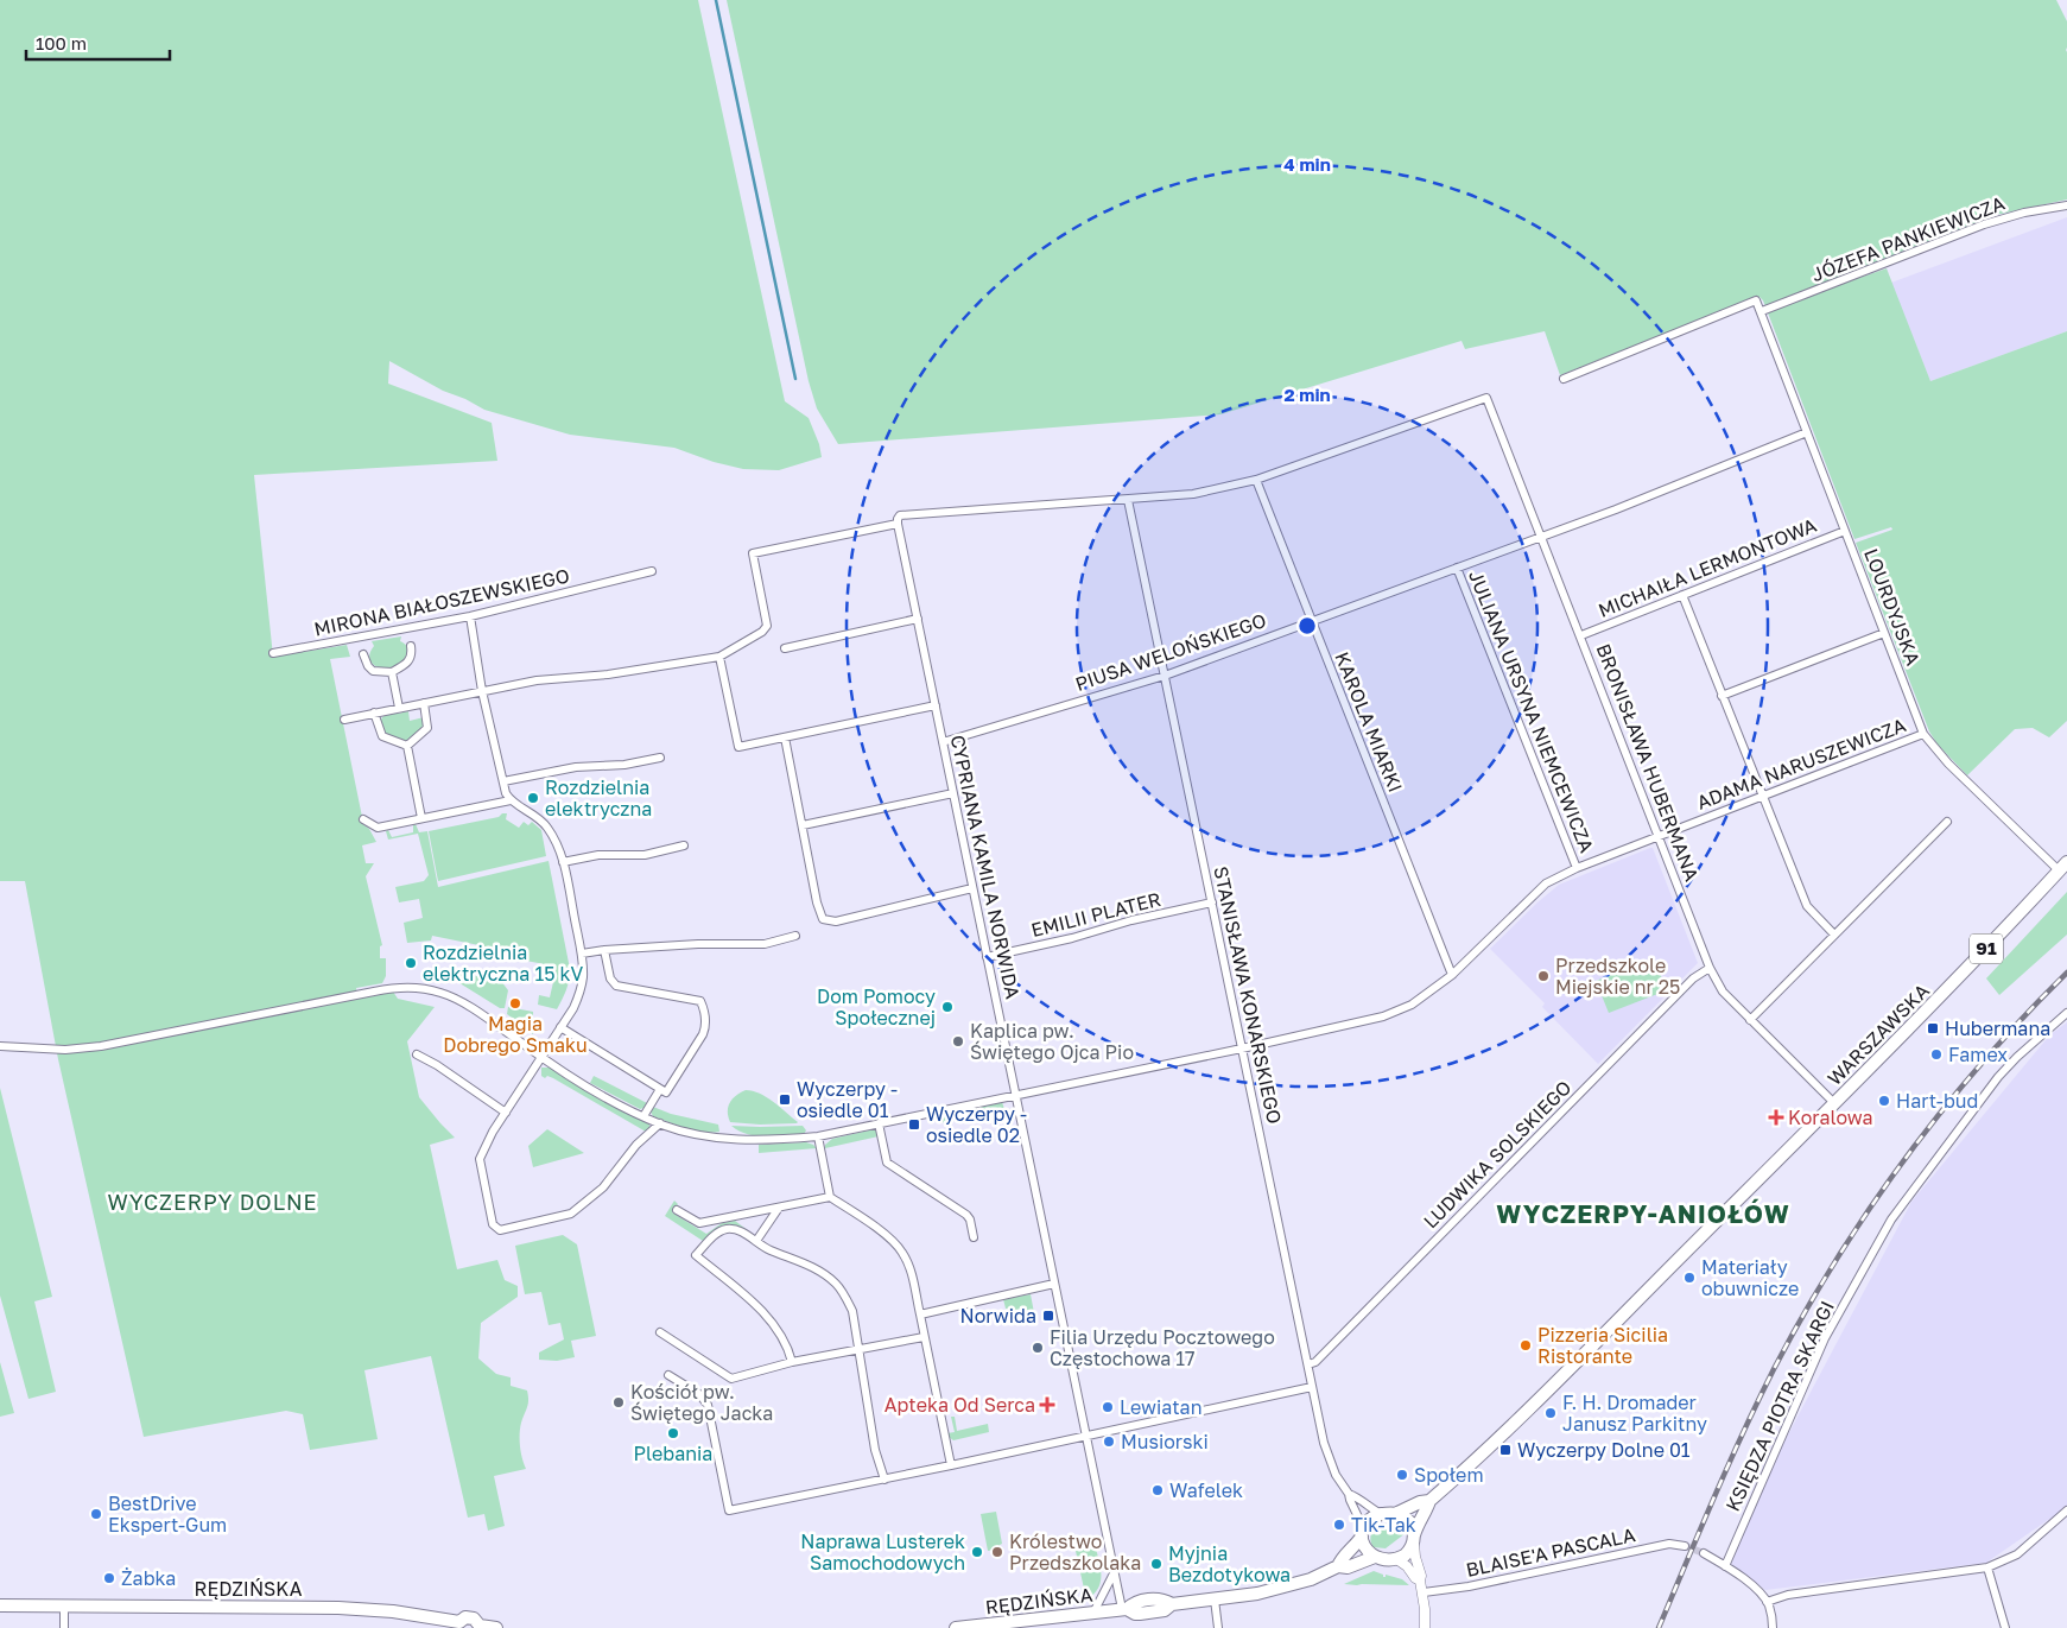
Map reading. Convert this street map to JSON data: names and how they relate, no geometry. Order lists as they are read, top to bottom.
{
  "streets": {
    "main road": ["91", "WARSZAWSKA", "RĘDZIŃSKA"],
    "street": [
      "JÓZEFA PANKIEWICZA",
      "MICHAIŁA LERMONTOWA",
      "MIRONA BIAŁOSZEWSKIEGO",
      "LOURDYJSKA",
      "PIUSA WELOŃSKIEGO",
      "JULIANA URSYNA NIEMCEWICZA",
      "KAROLA MIARKI",
      "BRONISŁAWA HUBERMANA",
      "ADAMA NARUSZEWICZA",
      "CYPRIANA KAMILA NORWIDA",
      "EMILII PLATER",
      "STANISŁAWA KONARSKIEGO",
      "LUDWIKA SOLSKIEGO",
      "KSIĘDZA PIOTRA SKARGI",
      "BLAISE'A PASCALA"
    ]
  },
  "crossings": [
    ["JÓZEFA PANKIEWICZA", "LOURDYJSKA"],
    ["MICHAIŁA LERMONTOWA", "LOURDYJSKA"],
    ["MICHAIŁA LERMONTOWA", "BRONISŁAWA HUBERMANA"],
    ["LOURDYJSKA", "PIUSA WELOŃSKIEGO"],
    ["LOURDYJSKA", "ADAMA NARUSZEWICZA"],
    ["LOURDYJSKA", "WARSZAWSKA"],
    ["PIUSA WELOŃSKIEGO", "JULIANA URSYNA NIEMCEWICZA"],
    ["PIUSA WELOŃSKIEGO", "KAROLA MIARKI"],
    ["PIUSA WELOŃSKIEGO", "BRONISŁAWA HUBERMANA"],
    ["PIUSA WELOŃSKIEGO", "CYPRIANA KAMILA NORWIDA"],
    ["PIUSA WELOŃSKIEGO", "STANISŁAWA KONARSKIEGO"],
    ["JULIANA URSYNA NIEMCEWICZA", "ADAMA NARUSZEWICZA"],
    ["KAROLA MIARKI", "BRONISŁAWA HUBERMANA"],
    ["KAROLA MIARKI", "ADAMA NARUSZEWICZA"],
    ["BRONISŁAWA HUBERMANA", "ADAMA NARUSZEWICZA"],
    ["BRONISŁAWA HUBERMANA", "WARSZAWSKA"],
    ["BRONISŁAWA HUBERMANA", "LUDWIKA SOLSKIEGO"],
    ["ADAMA NARUSZEWICZA", "CYPRIANA KAMILA NORWIDA"],
    ["ADAMA NARUSZEWICZA", "STANISŁAWA KONARSKIEGO"],
    ["CYPRIANA KAMILA NORWIDA", "EMILII PLATER"],
    ["CYPRIANA KAMILA NORWIDA", "RĘDZIŃSKA"],
    ["EMILII PLATER", "STANISŁAWA KONARSKIEGO"],
    ["91", "STANISŁAWA KONARSKIEGO"],
    ["91", "WARSZAWSKA"],
    ["STANISŁAWA KONARSKIEGO", "WARSZAWSKA"],
    ["STANISŁAWA KONARSKIEGO", "LUDWIKA SOLSKIEGO"]
  ],
  "districts": ["WYCZERPY DOLNE", "WYCZERPY-ANIOŁÓW"],
  "places": {
    "other": [
      "Rozdzielnia elektryczna",
      "Rozdzielnia elektryczna 15 kV",
      "Przedszkole Miejskie nr 25",
      "Magia Dobrego Smaku",
      "Dom Pomocy Społecznej",
      "Kaplica pw. Świętego Ojca Pio",
      "Famex",
      "Hart-bud",
      "Materiały obuwnicze",
      "Pizzeria Sicilia Ristorante",
      "Filia Urzędu Pocztowego Częstochowa 17",
      "Kościół pw. Świętego Jacka",
      "Lewiatan",
      "F. H. Dromader Janusz Parkitny",
      "Plebania",
      "Musiorski",
      "Społem",
      "Wafelek",
      "BestDrive Ekspert-Gum",
      "Tik-Tak",
      "Naprawa Lusterek Samochodowych",
      "Królestwo Przedszkolaka",
      "Myjnia Bezdotykowa",
      "Żabka"
    ],
    "transit": [
      "Hubermana",
      "Wyczerpy - osiedle 01",
      "Wyczerpy - osiedle 02",
      "Norwida",
      "Wyczerpy Dolne 01"
    ],
    "health": ["Koralowa", "Apteka Od Serca"]
  },
  "scale_bar": "100 m",
  "rings": ["4 min", "2 min"]
}
